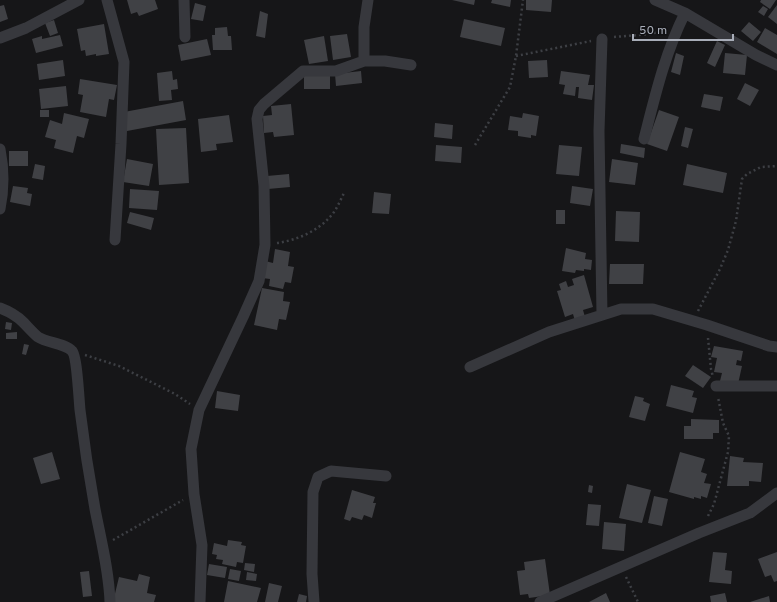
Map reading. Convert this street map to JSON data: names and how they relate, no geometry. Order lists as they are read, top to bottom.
{
  "scale_bar": "50 m"
}
